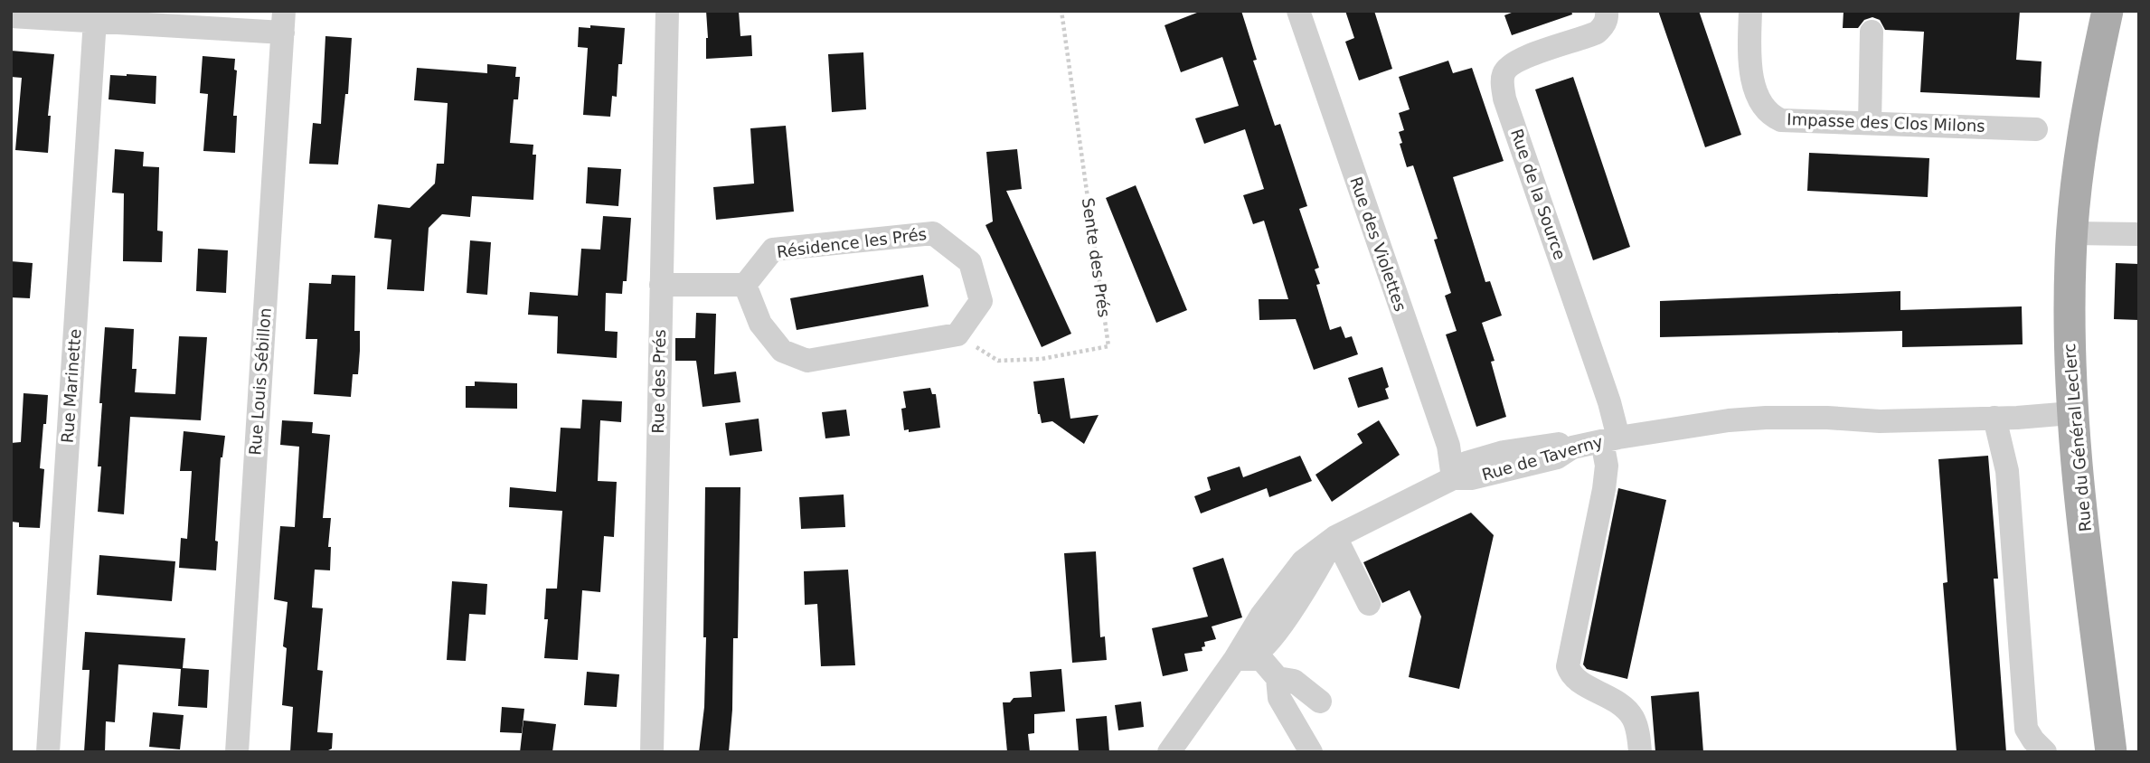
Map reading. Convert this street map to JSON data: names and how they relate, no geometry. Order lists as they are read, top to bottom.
{
  "streets": {
    "main road": ["Rue du Général Leclerc"],
    "street": [
      "Impasse des Clos Milons",
      "Rue de la Source",
      "Résidence les Prés",
      "Rue des Violettes",
      "Rue Louis Sébillon",
      "Rue des Prés",
      "Rue Marinette",
      "Rue de Taverny"
    ],
    "path": ["Sente des Prés"]
  },
  "crossings": [
    ["Rue de la Source", "Rue de Taverny"],
    ["Résidence les Prés", "Sente des Prés"],
    ["Rue des Violettes", "Rue de Taverny"],
    ["Rue du Général Leclerc", "Rue de Taverny"]
  ]
}
